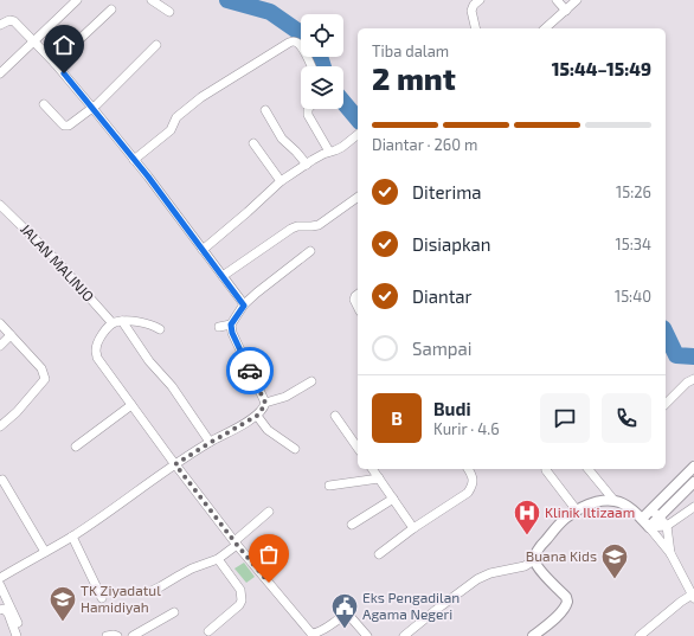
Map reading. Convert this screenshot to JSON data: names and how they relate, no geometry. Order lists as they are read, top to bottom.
{
  "streets": {
    "street": ["JALAN MALINJO"]
  },
  "places": {
    "hospital": ["Klinik Iltizaam"],
    "school or university": ["Buana Kids", "TK Ziyadatul Hamidiyah"],
    "public building": ["Eks Pengadilan Agama Negeri"]
  },
  "page": {
    "heading": ["2 mnt", "Tiba dalam", "15:44–15:49"],
    "panel": ["Budi", "Kurir · 4.6"],
    "bar": "Diantar · 260 m",
    "list": [
      ["Diterima", "15:26"],
      ["Disiapkan", "15:34"],
      ["Diantar", "15:40"],
      "Sampai"
    ],
    "round": "B"
  }
}
